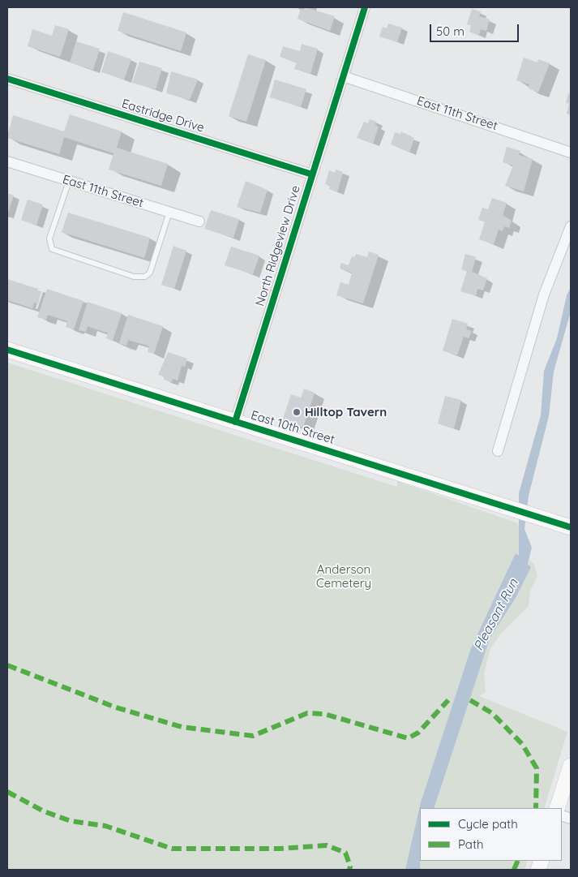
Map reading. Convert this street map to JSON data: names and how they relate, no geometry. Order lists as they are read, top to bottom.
{
  "streets": {
    "main road": ["East 10th Street"],
    "street": ["East 11th Street", "Eastridge Drive", "North Ridgeview Drive"]
  },
  "crossings": [
    ["East 11th Street", "North Ridgeview Drive"],
    ["Eastridge Drive", "North Ridgeview Drive"],
    ["North Ridgeview Drive", "East 10th Street"]
  ],
  "water": ["Pleasant Run"],
  "parks": ["Anderson Cemetery"],
  "places": ["Hilltop Tavern"],
  "legend": ["Cycle path", "Path"],
  "scale_bar": "50 m"
}
